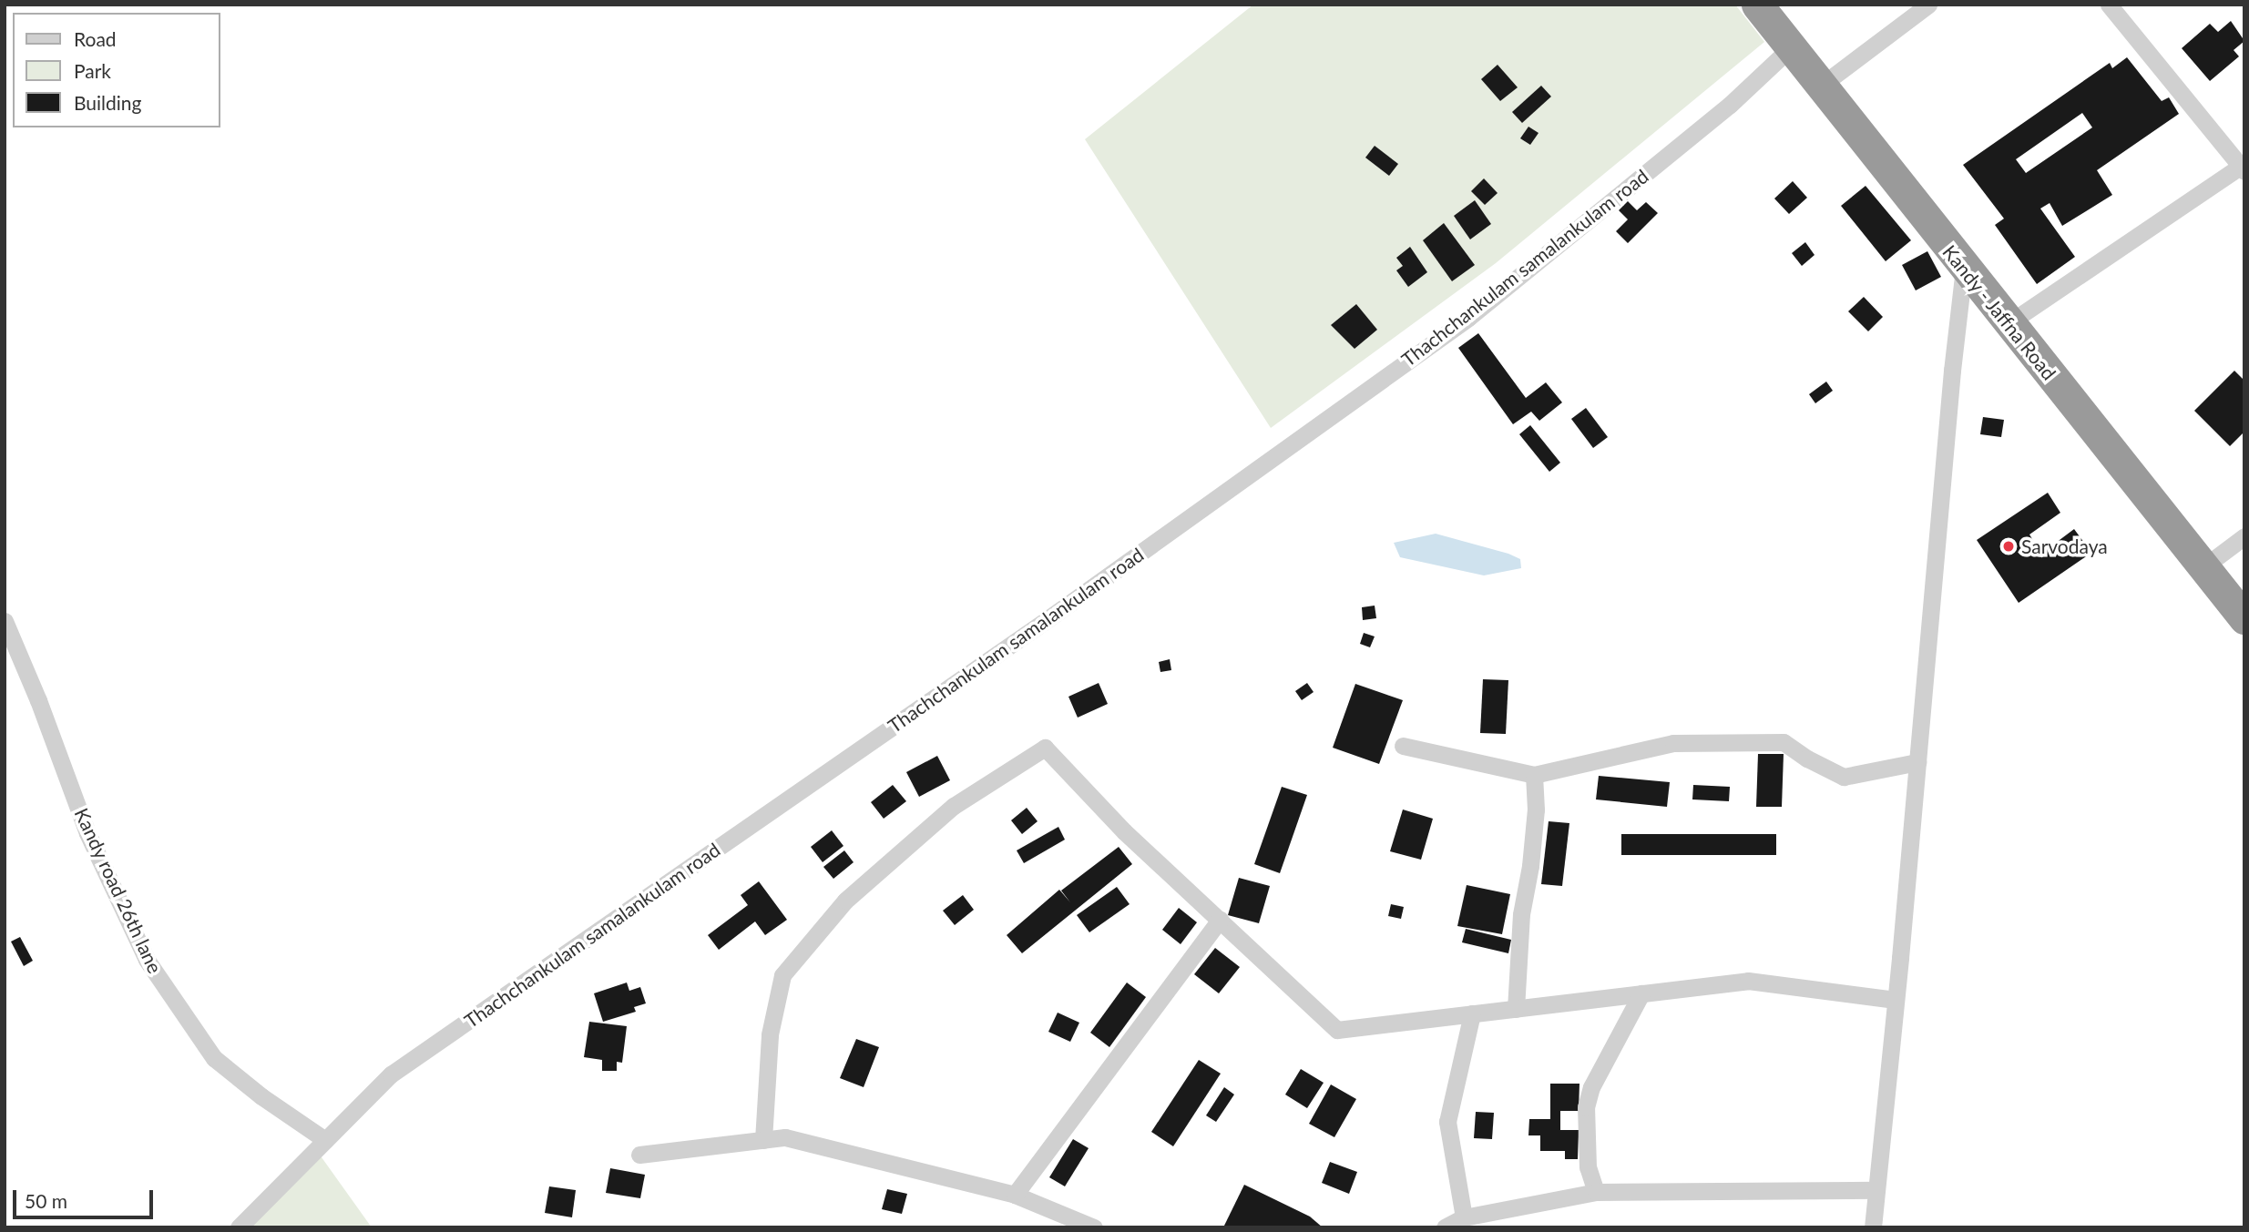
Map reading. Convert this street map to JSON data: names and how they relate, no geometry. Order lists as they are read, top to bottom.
{
  "streets": {
    "highway": ["Kandy - Jaffna Road"],
    "street": ["Thachchankulam samalankulam road", "Kandy road 26th lane"]
  },
  "crossings": [
    ["Thachchankulam samalankulam road", "Kandy - Jaffna Road"],
    ["Thachchankulam samalankulam road", "Kandy road 26th lane"]
  ],
  "places": ["Sarvodaya"],
  "legend": ["Road", "Park", "Building"],
  "scale_bar": "50 m"
}
